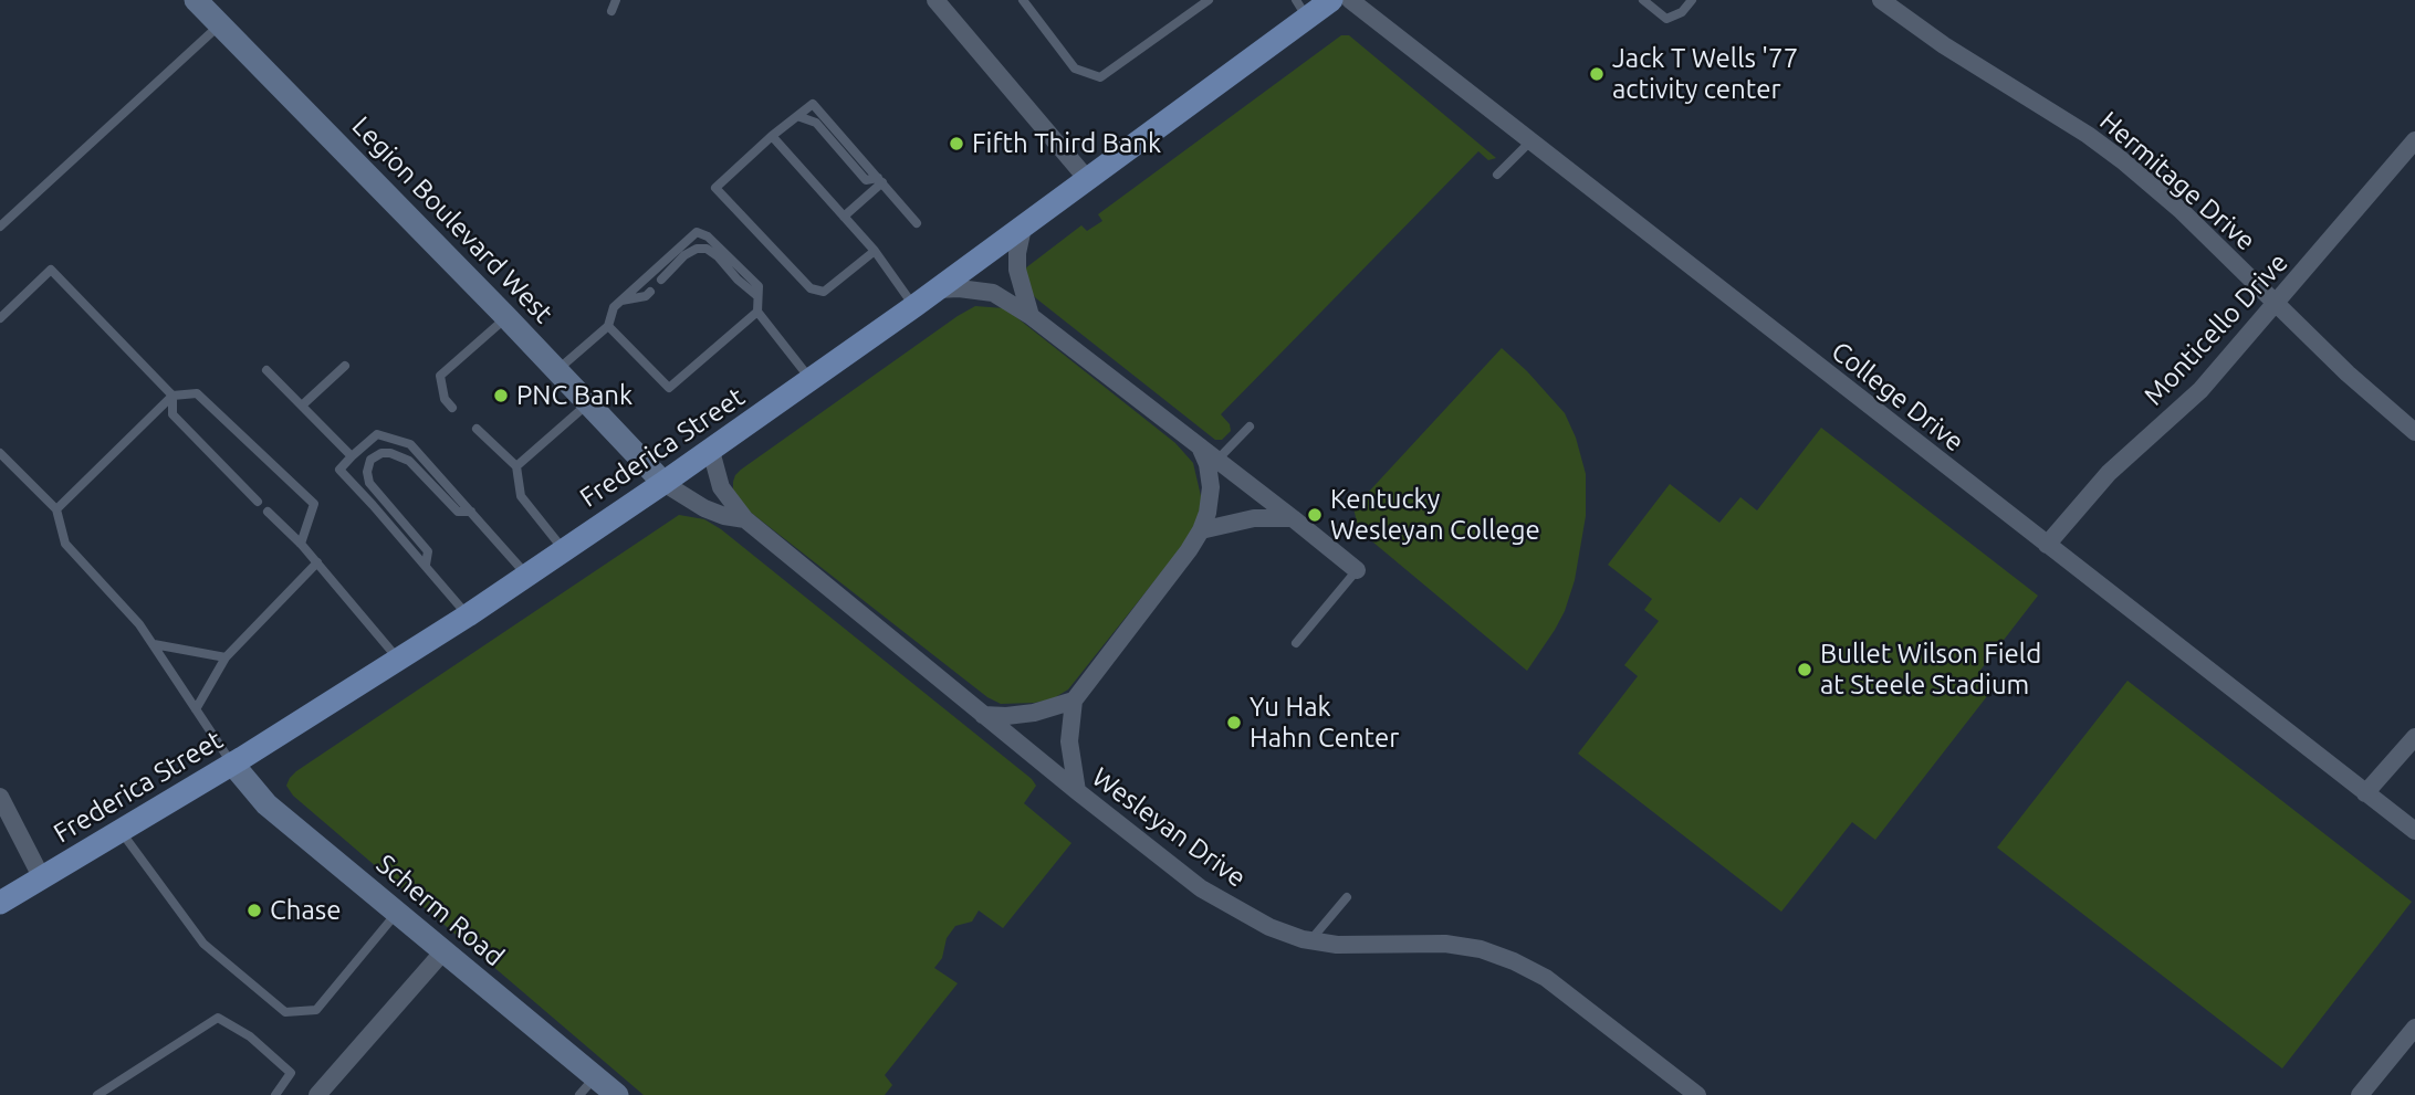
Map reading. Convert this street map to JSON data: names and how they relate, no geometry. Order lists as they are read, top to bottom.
{
  "streets": {
    "main road": ["Frederica Street"],
    "street": [
      "Hermitage Drive",
      "Legion Boulevard West",
      "Monticello Drive",
      "College Drive",
      "Wesleyan Drive",
      "Scherm Road"
    ]
  },
  "crossings": [
    ["Hermitage Drive", "Monticello Drive"],
    ["Legion Boulevard West", "Frederica Street"],
    ["Legion Boulevard West", "Wesleyan Drive"],
    ["Monticello Drive", "College Drive"],
    ["Frederica Street", "Wesleyan Drive"],
    ["Frederica Street", "Scherm Road"]
  ],
  "places": [
    "Jack T Wells '77 activity center",
    "Fifth Third Bank",
    "PNC Bank",
    "Kentucky Wesleyan College",
    "Bullet Wilson Field at Steele Stadium",
    "Yu Hak Hahn Center",
    "Chase"
  ]
}
